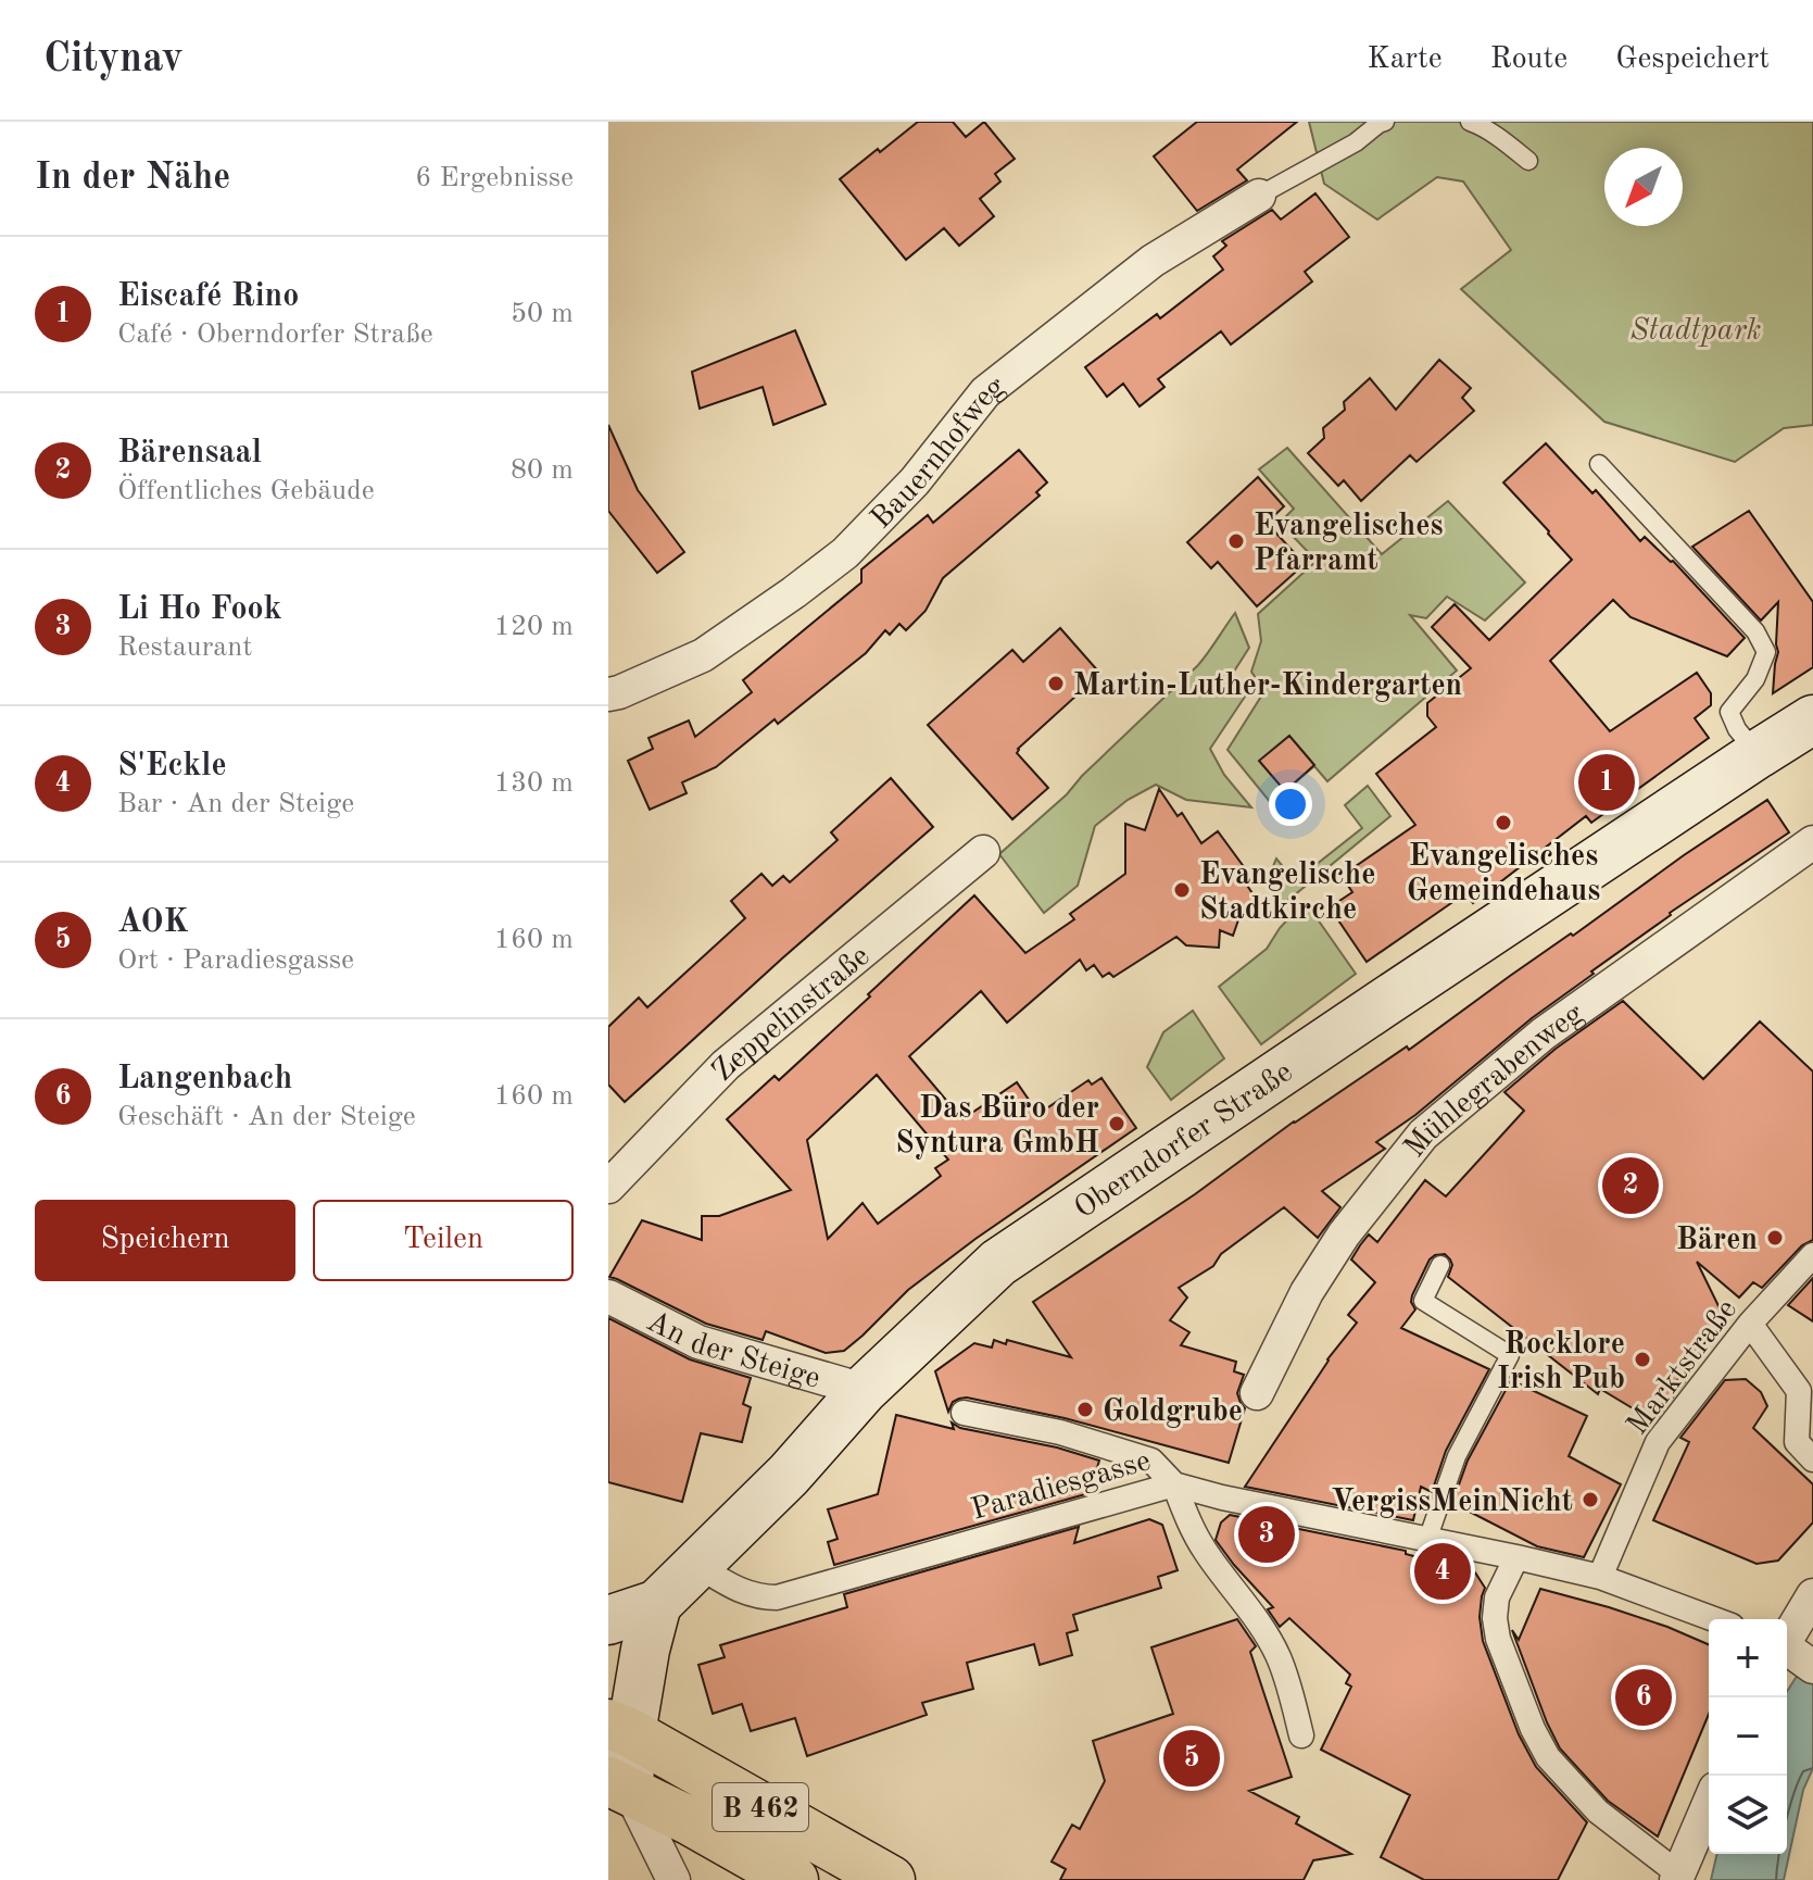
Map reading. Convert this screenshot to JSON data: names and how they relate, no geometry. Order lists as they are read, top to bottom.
{
  "streets": {
    "main road": ["Oberndorfer Straße", "B 462"],
    "street": [
      "Bauernhofweg",
      "Zeppelinstraße",
      "Mühlegrabenweg",
      "An der Steige",
      "Marktstraße",
      "Paradiesgasse"
    ]
  },
  "crossings": [
    ["Oberndorfer Straße", "An der Steige"],
    ["Oberndorfer Straße", "Paradiesgasse"]
  ],
  "parks": ["Stadtpark"],
  "places": [
    "Evangelisches Pfarramt",
    "Martin-Luther-Kindergarten",
    "Evangelisches Gemeindehaus",
    "Evangelische Stadtkirche",
    "Das Büro der Syntura GmbH",
    "Bären",
    "Rocklore Irish Pub",
    "Goldgrube",
    "VergissMeinNicht"
  ],
  "north": "bottom left",
  "page": {
    "header": "Citynav",
    "nav": ["Karte", "Route", "Gespeichert"],
    "heading": ["In der Nähe", "6 Ergebnisse"],
    "list": [
      {
        "mark": "1",
        "name": "Eiscafé Rino",
        "note": "Café · Oberndorfer Straße",
        "value": "50 m"
      },
      {
        "mark": "2",
        "name": "Bärensaal",
        "note": "Öffentliches Gebäude",
        "value": "80 m"
      },
      {
        "mark": "3",
        "name": "Li Ho Fook",
        "note": "Restaurant",
        "value": "120 m"
      },
      {
        "mark": "4",
        "name": "S'Eckle",
        "note": "Bar · An der Steige",
        "value": "130 m"
      },
      {
        "mark": "5",
        "name": "AOK",
        "note": "Ort · Paradiesgasse",
        "value": "160 m"
      },
      {
        "mark": "6",
        "name": "Langenbach",
        "note": "Geschäft · An der Steige",
        "value": "160 m"
      }
    ],
    "pins": [
      "1",
      "2",
      "3",
      "4",
      "6",
      "5"
    ],
    "buttons": ["Speichern", "Teilen"],
    "map_buttons": ["+", "−"]
  }
}
